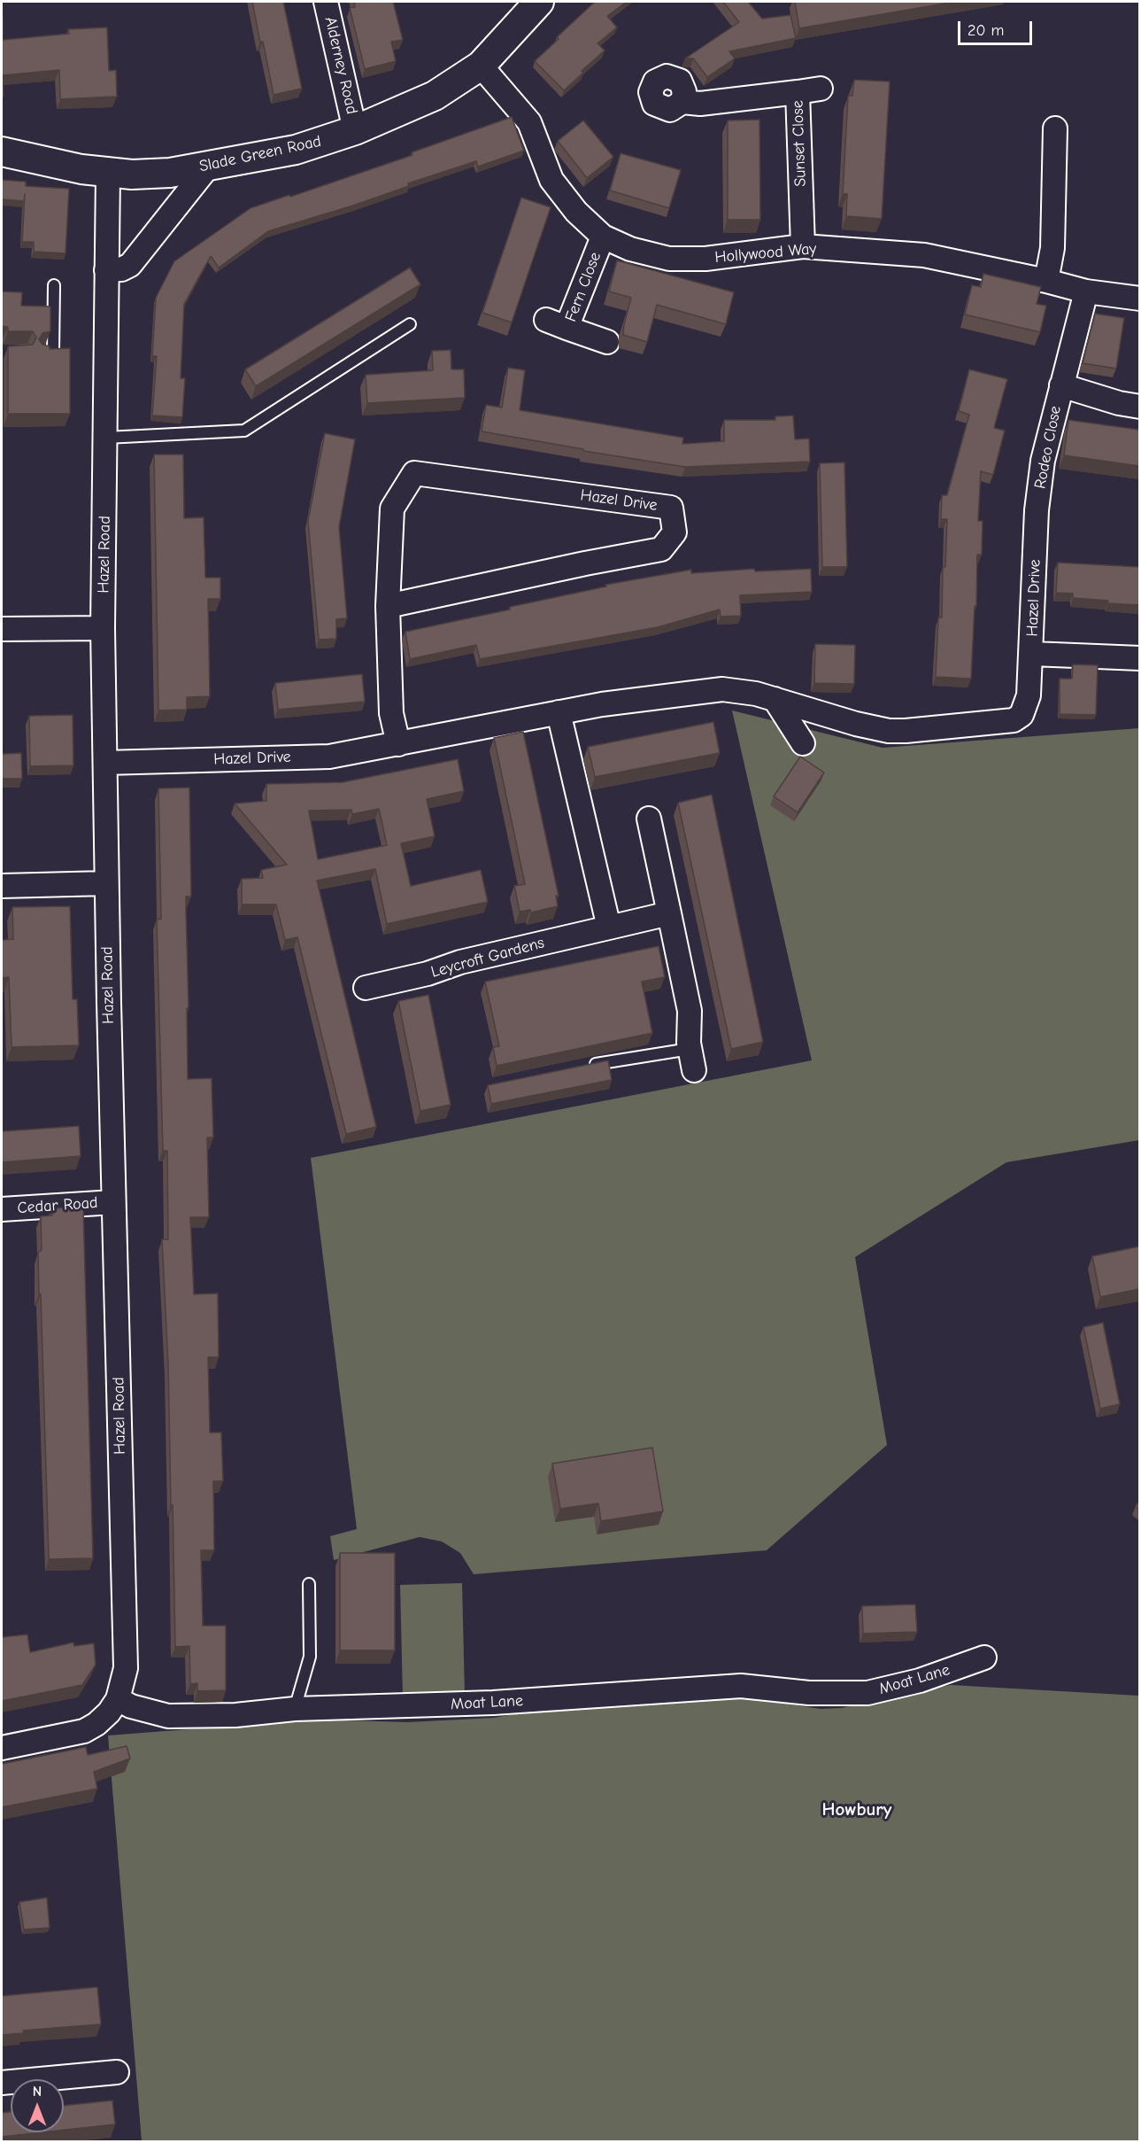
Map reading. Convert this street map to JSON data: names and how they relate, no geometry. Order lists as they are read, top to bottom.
{
  "streets": {
    "street": [
      "Alderney Road",
      "Sunset Close",
      "Slade Green Road",
      "Hollywood Way",
      "Fern Close",
      "Rodeo Close",
      "Hazel Drive",
      "Hazel Road",
      "Leycroft Gardens",
      "Cedar Road",
      "Moat Lane"
    ]
  },
  "crossings": [
    ["Alderney Road", "Slade Green Road"],
    ["Sunset Close", "Hollywood Way"],
    ["Slade Green Road", "Hollywood Way"],
    ["Slade Green Road", "Hazel Road"],
    ["Hollywood Way", "Fern Close"],
    ["Hollywood Way", "Rodeo Close"],
    ["Rodeo Close", "Hazel Drive"],
    ["Hazel Drive", "Hazel Road"],
    ["Hazel Road", "Cedar Road"],
    ["Hazel Road", "Moat Lane"]
  ],
  "districts": ["Howbury"],
  "scale_bar": "20 m",
  "north": "top"
}
